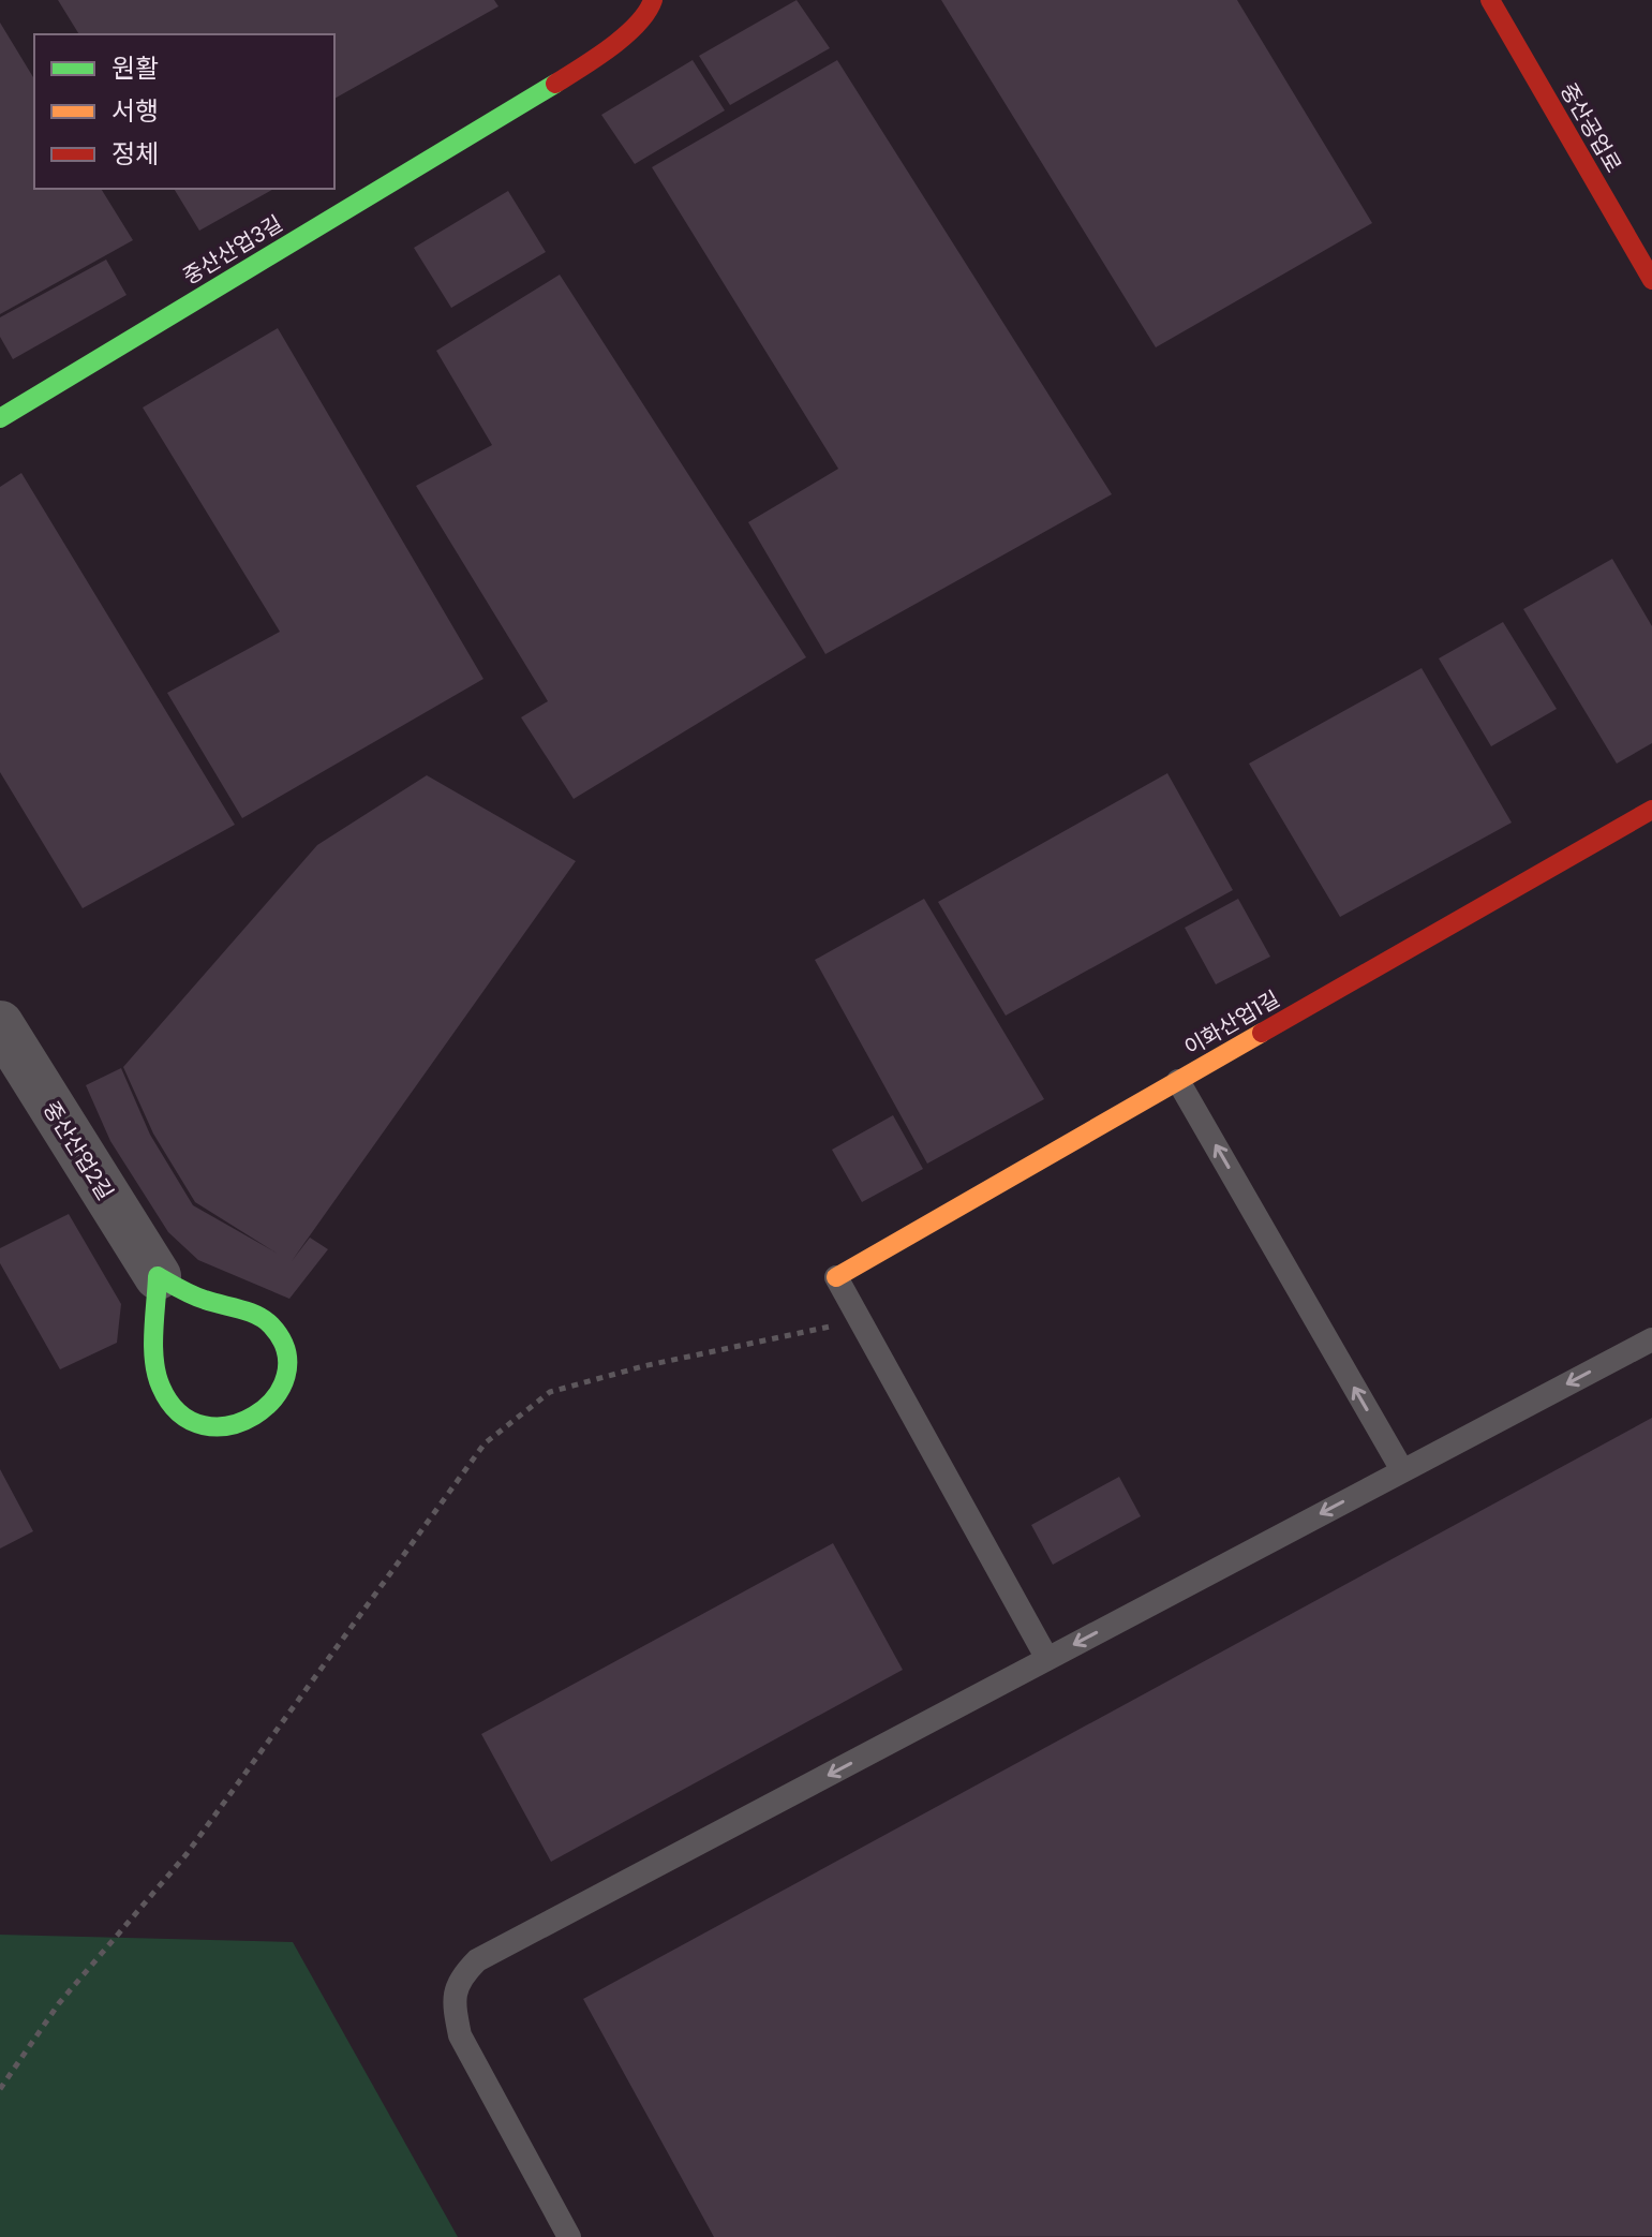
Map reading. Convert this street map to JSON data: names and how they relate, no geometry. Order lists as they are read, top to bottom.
{
  "streets": {
    "street": [
      "중산공업로",
      "중산산업3길",
      "이화산업1길",
      "중산산업2길"
    ]
  },
  "legend": ["원활", "서행", "정체"]
}
